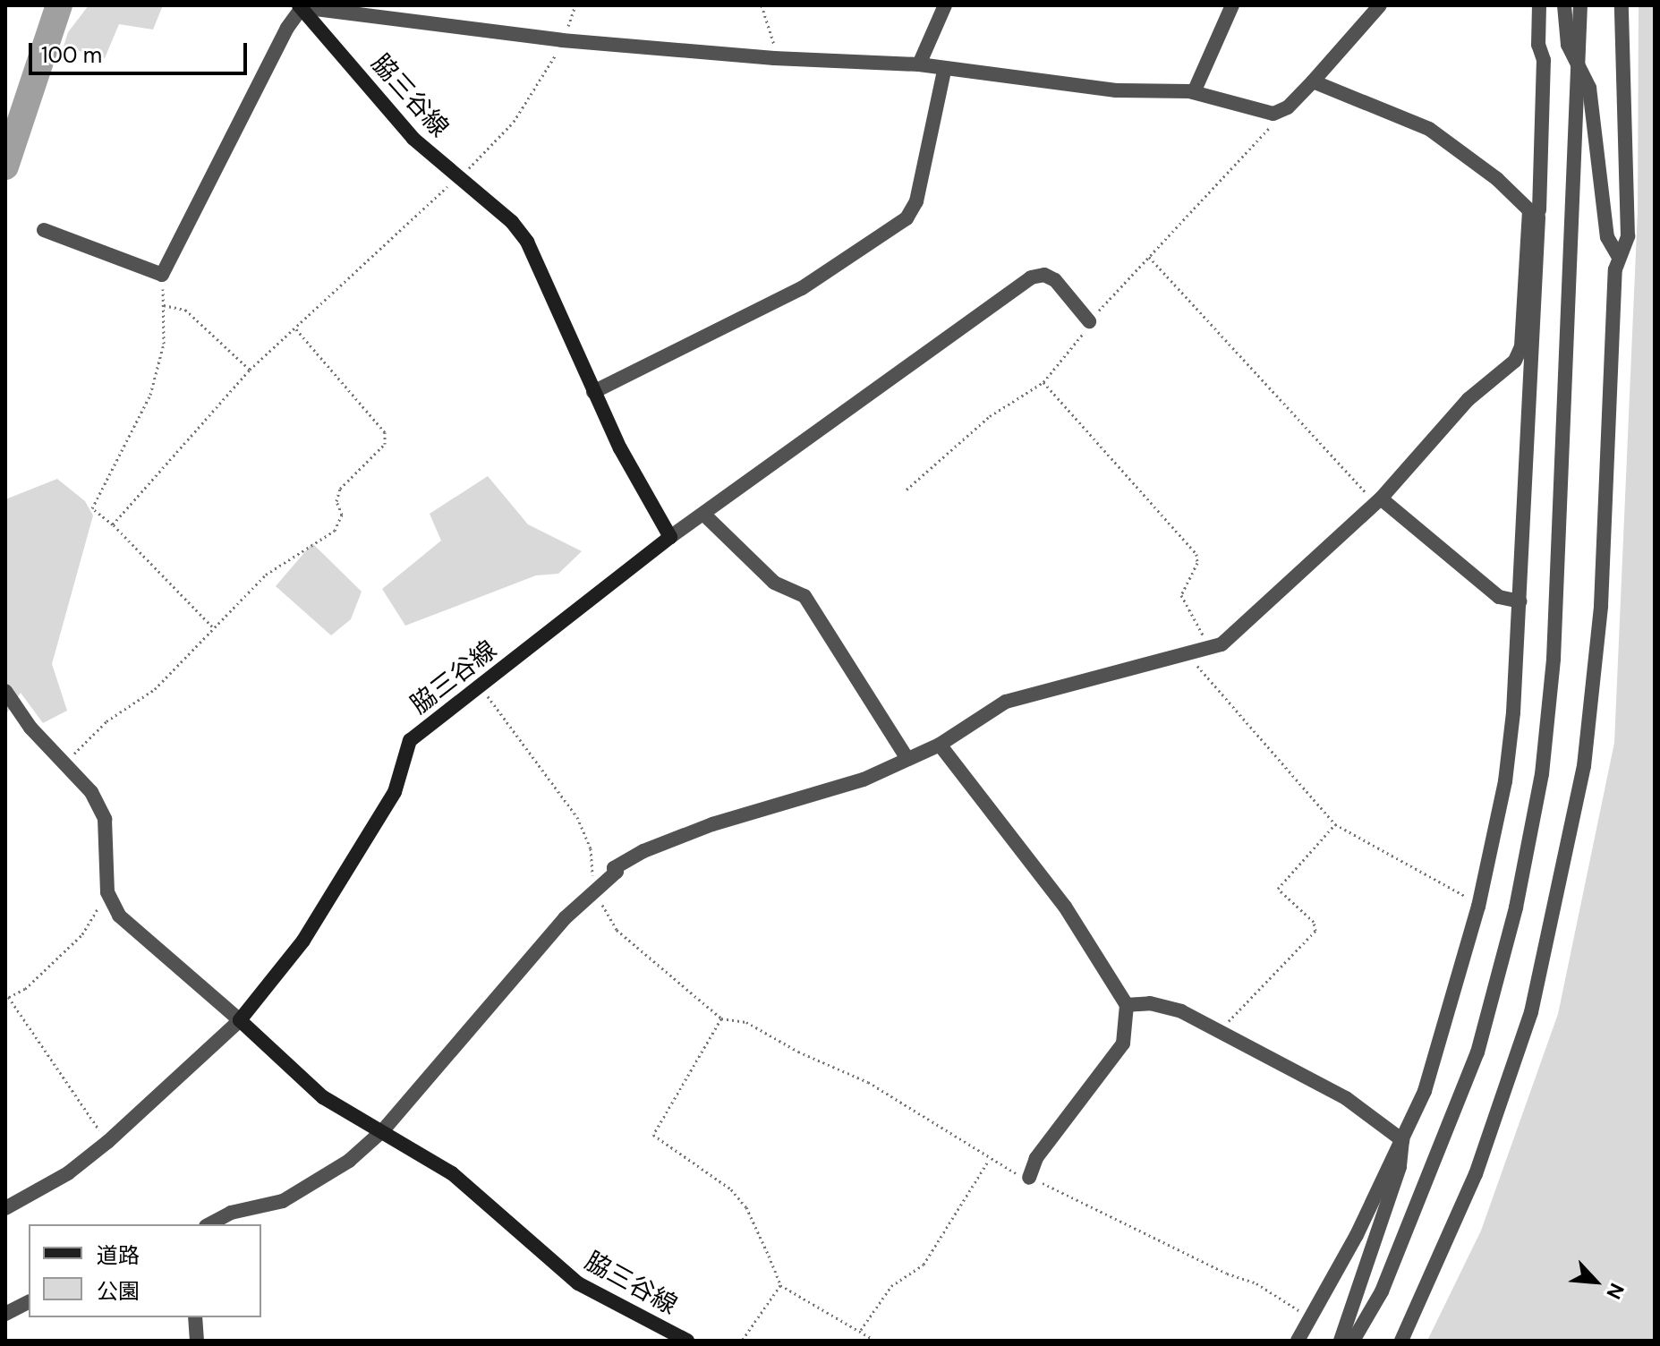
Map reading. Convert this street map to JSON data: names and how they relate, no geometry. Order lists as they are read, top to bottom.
{
  "streets": {
    "main road": ["脇三谷線"]
  },
  "legend": ["道路", "公園"],
  "scale_bar": "100 m",
  "north": "bottom right"
}
